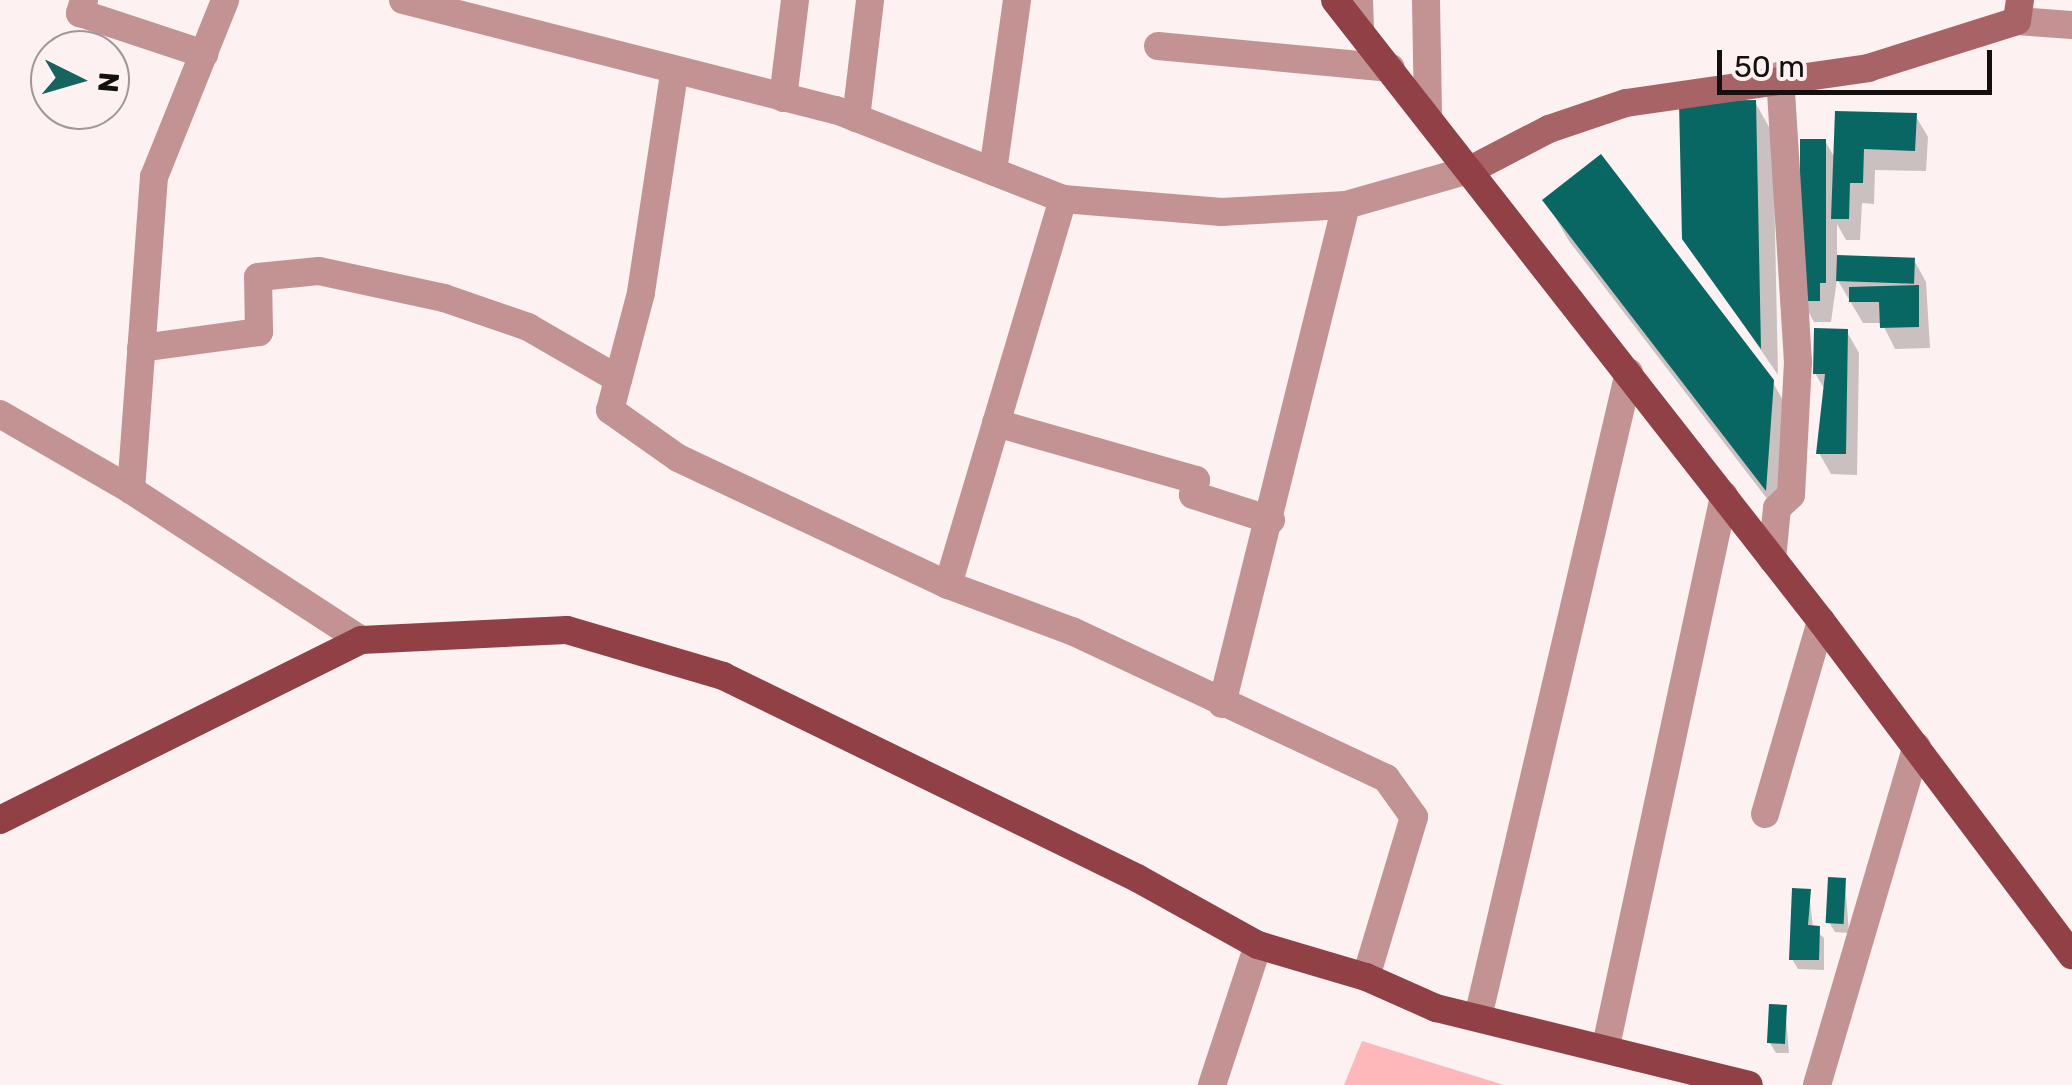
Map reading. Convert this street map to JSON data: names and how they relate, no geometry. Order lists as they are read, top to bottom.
{
  "scale_bar": "50 m",
  "north": "right"
}
